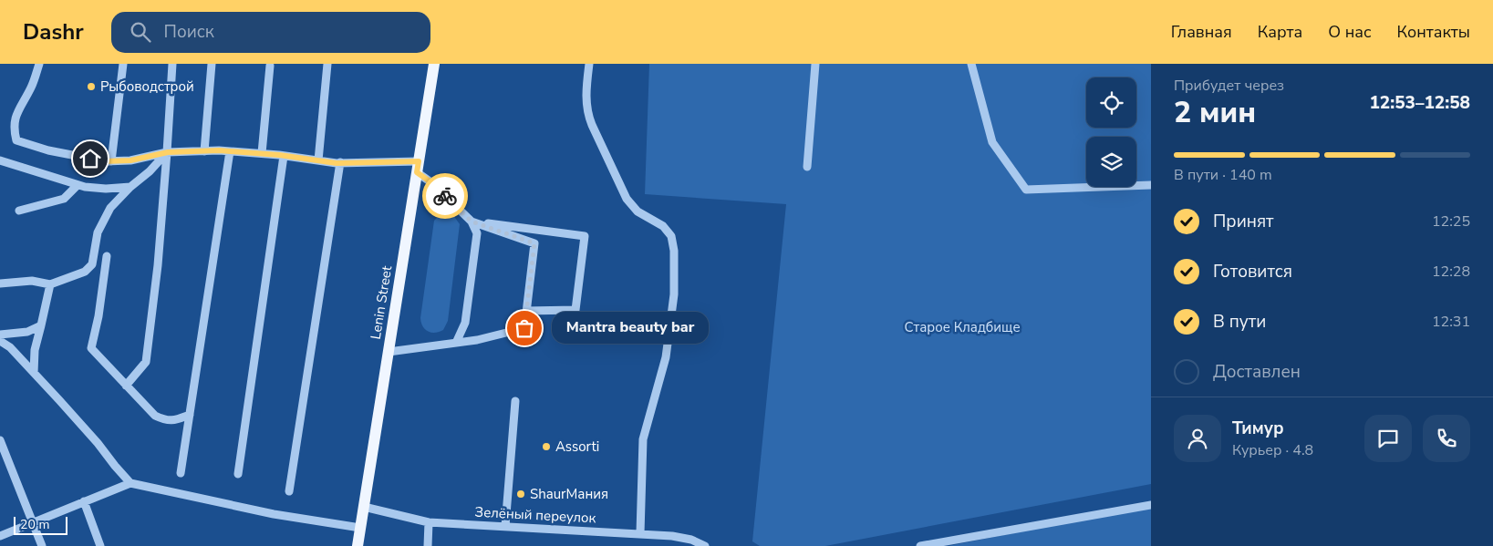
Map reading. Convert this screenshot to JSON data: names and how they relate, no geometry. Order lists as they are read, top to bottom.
{
  "streets": {
    "main road": ["Lenin Street"],
    "lane": ["Зелёный переулок"]
  },
  "crossings": [
    ["Lenin Street", "Зелёный переулок"]
  ],
  "parks": ["Старое Кладбище"],
  "places": [
    "Рыбоводстрой",
    "Mantra beauty bar",
    "Assorti",
    "ShaurМания"
  ],
  "scale_bar": "20 m",
  "page": {
    "header": "Dashr",
    "search": "Поиск",
    "nav": [
      "Главная",
      "Карта",
      "О нас",
      "Контакты"
    ],
    "heading": ["2 мин", "Прибудет через", "12:53–12:58"],
    "panel": ["Тимур", "Курьер · 4.8"],
    "bar": "В пути · 140 m",
    "list": [
      ["Принят", "12:25"],
      ["Готовится", "12:28"],
      ["В пути", "12:31"],
      "Доставлен"
    ],
    "bubble": "Mantra beauty bar",
    "scale": "20 m"
  }
}
